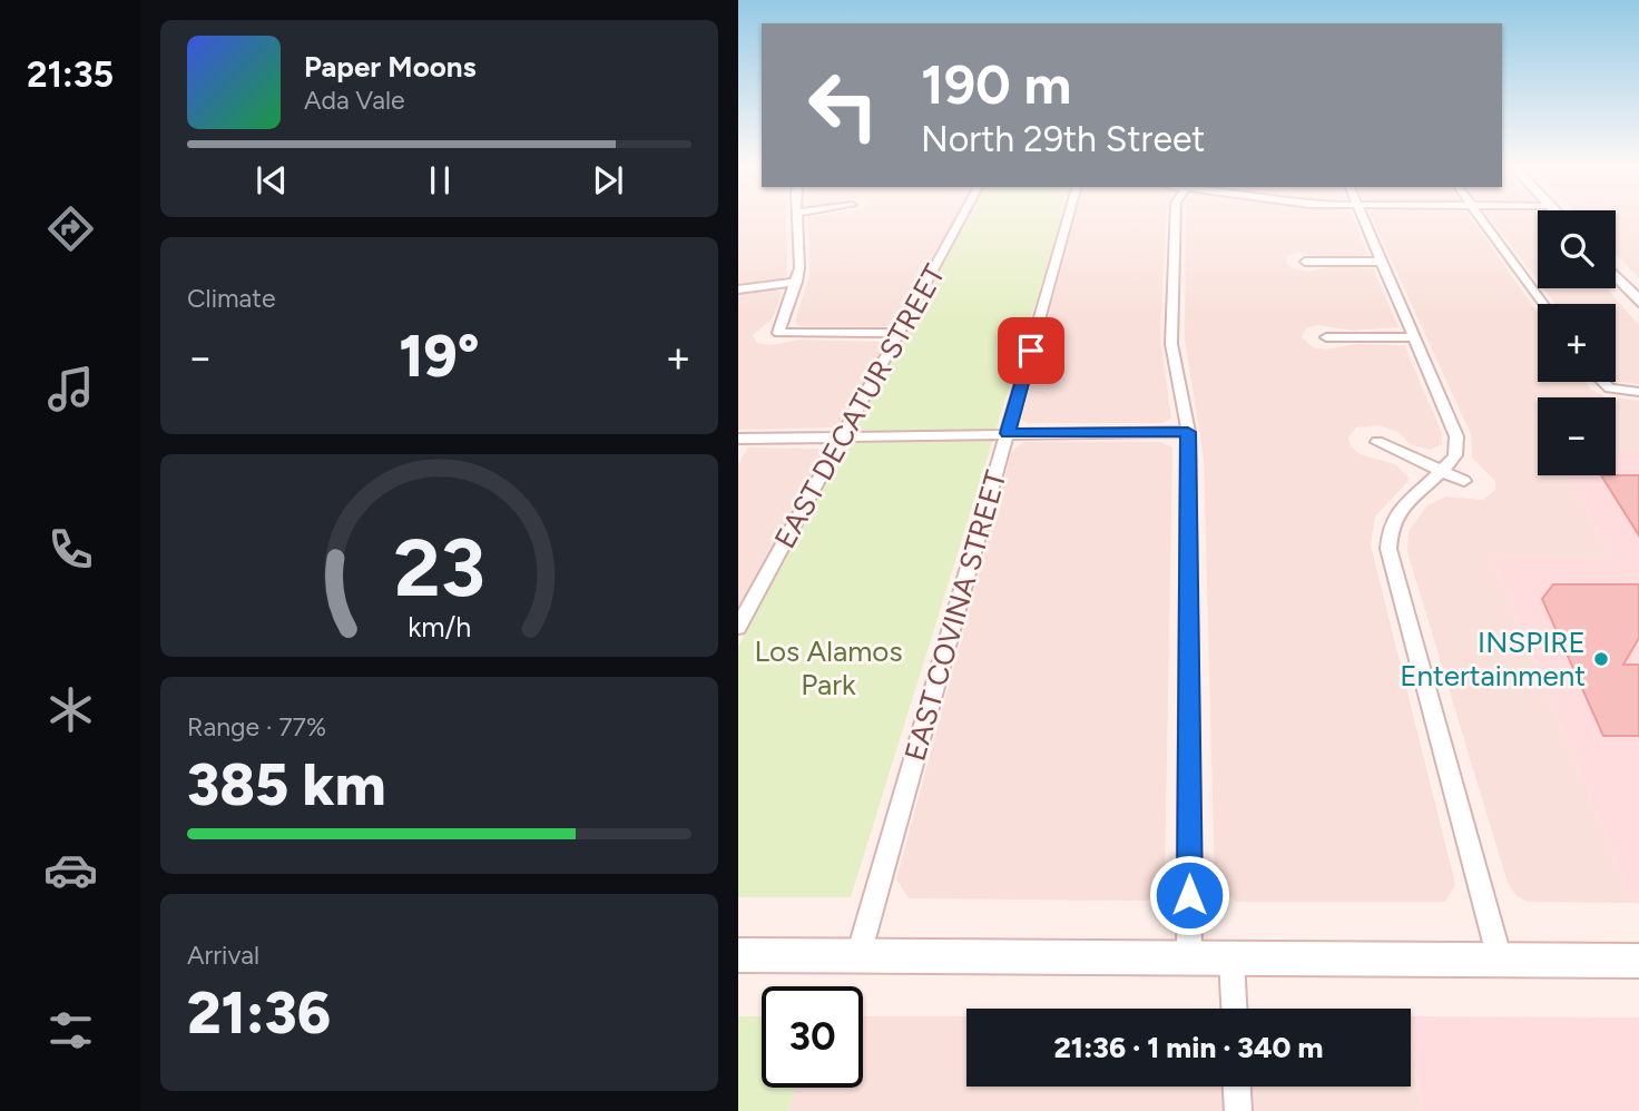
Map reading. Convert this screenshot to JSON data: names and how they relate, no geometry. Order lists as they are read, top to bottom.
{
  "streets": {
    "street": ["EAST DECATUR STREET", "EAST COVINA STREET"]
  },
  "parks": ["Los Alamos Park"],
  "places": ["INSPIRE Entertainment"],
  "page": {
    "tabs": "21:35",
    "turn": ["190 m", "North 29th Street"],
    "song": ["Paper Moons", "Ada Vale"],
    "map_buttons": ["+", "−"],
    "tile": [
      "Climate",
      ["Range · 77%", "385 km"],
      ["Arrival", "21:36"]
    ],
    "heat": ["−", "19°", "+"],
    "limit": "30",
    "trip": "21:36 · 1 min · 340 m",
    "gauge": ["23", "km/h"]
  }
}
